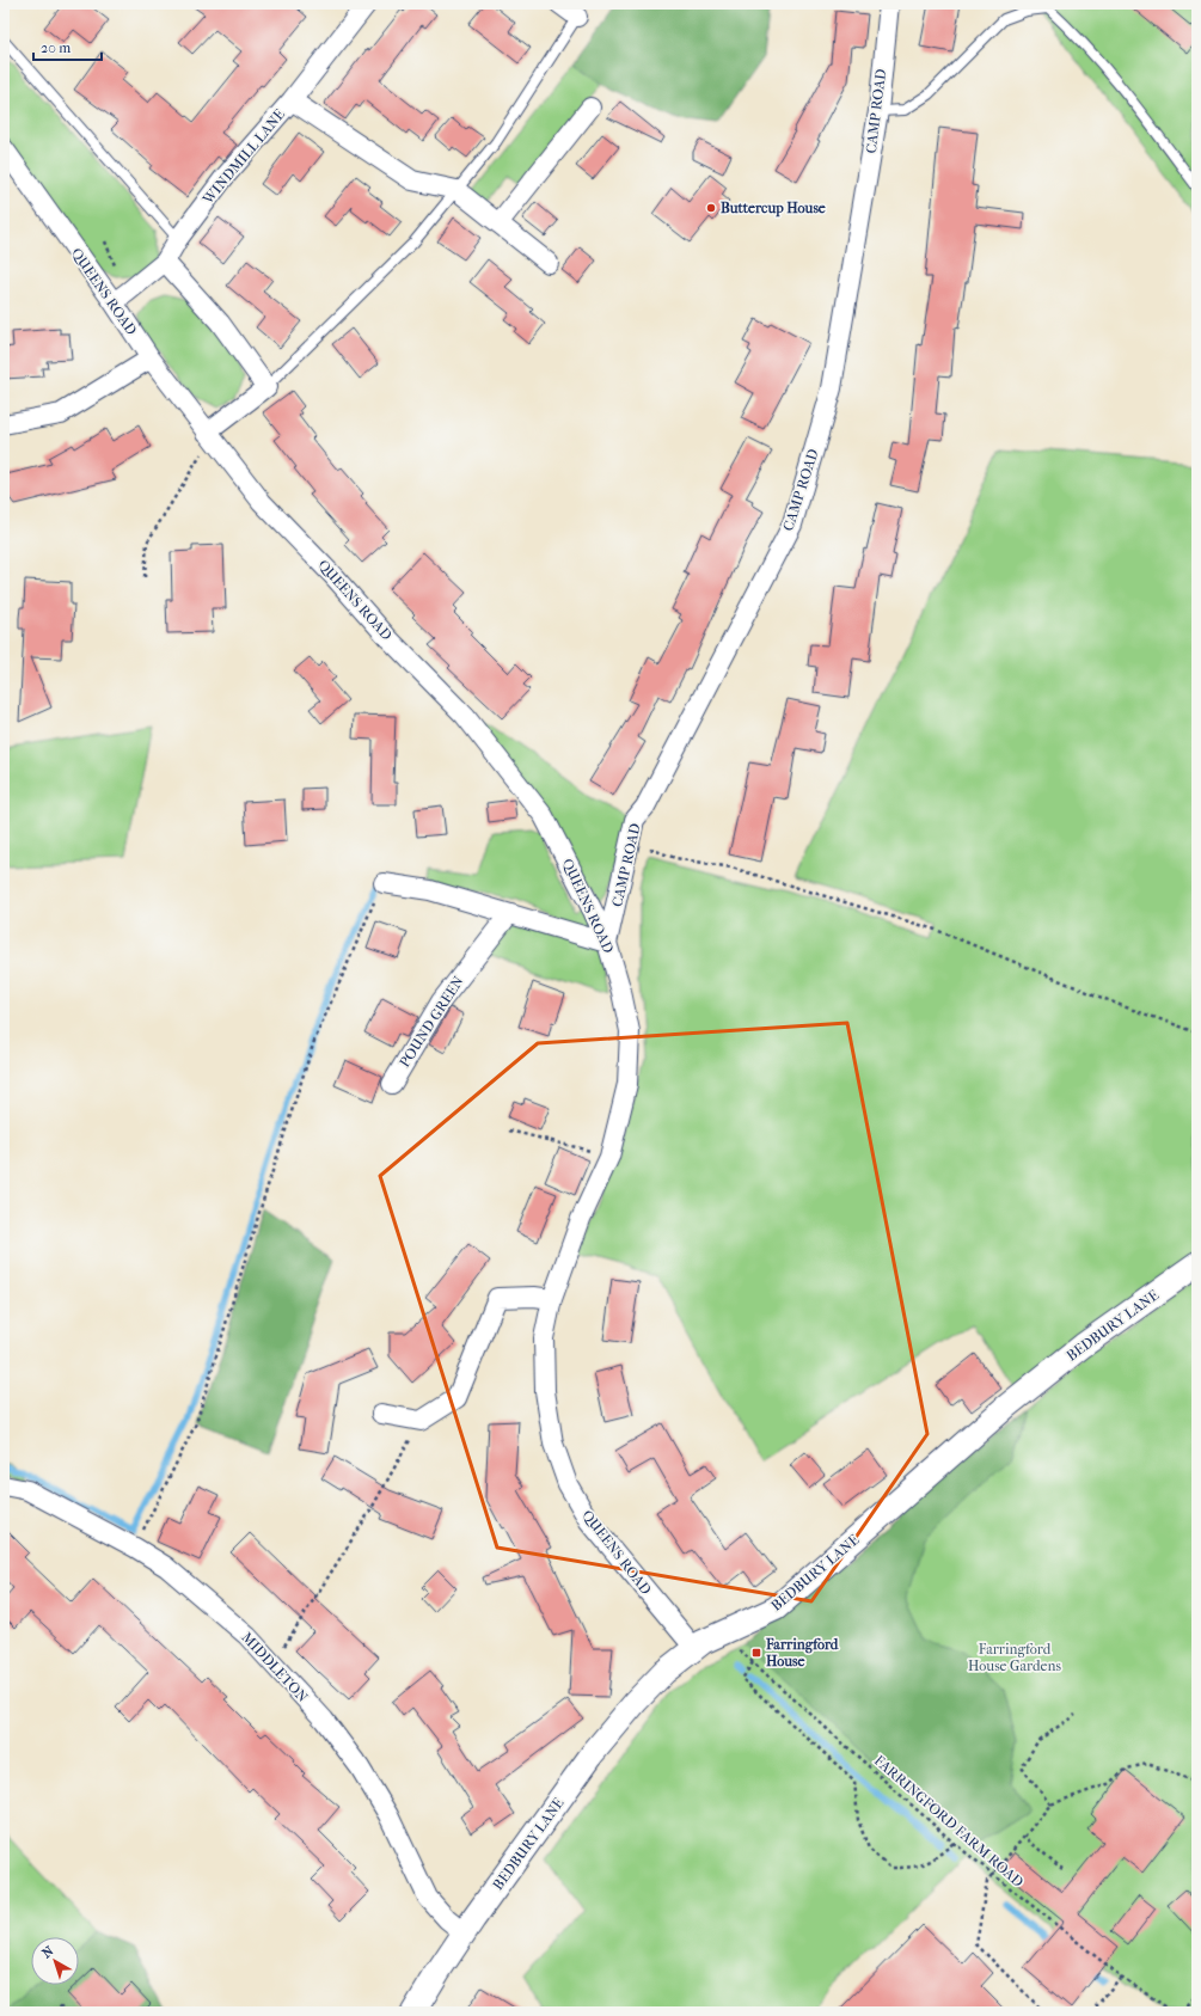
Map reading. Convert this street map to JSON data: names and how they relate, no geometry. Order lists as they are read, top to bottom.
{
  "streets": {
    "street": [
      "CAMP ROAD",
      "WINDMILL LANE",
      "QUEENS ROAD",
      "POUND GREEN",
      "BEDBURY LANE",
      "MIDDLETON"
    ],
    "path": ["FARRINGFORD FARM ROAD"]
  },
  "crossings": [
    ["CAMP ROAD", "QUEENS ROAD"],
    ["WINDMILL LANE", "QUEENS ROAD"],
    ["QUEENS ROAD", "BEDBURY LANE"],
    ["BEDBURY LANE", "MIDDLETON"],
    ["BEDBURY LANE", "FARRINGFORD FARM ROAD"]
  ],
  "parks": ["Farringford House Gardens"],
  "places": {
    "other": ["Buttercup House"],
    "transit": ["Farringford House"]
  },
  "scale_bar": "20 m",
  "north": "top left"
}
